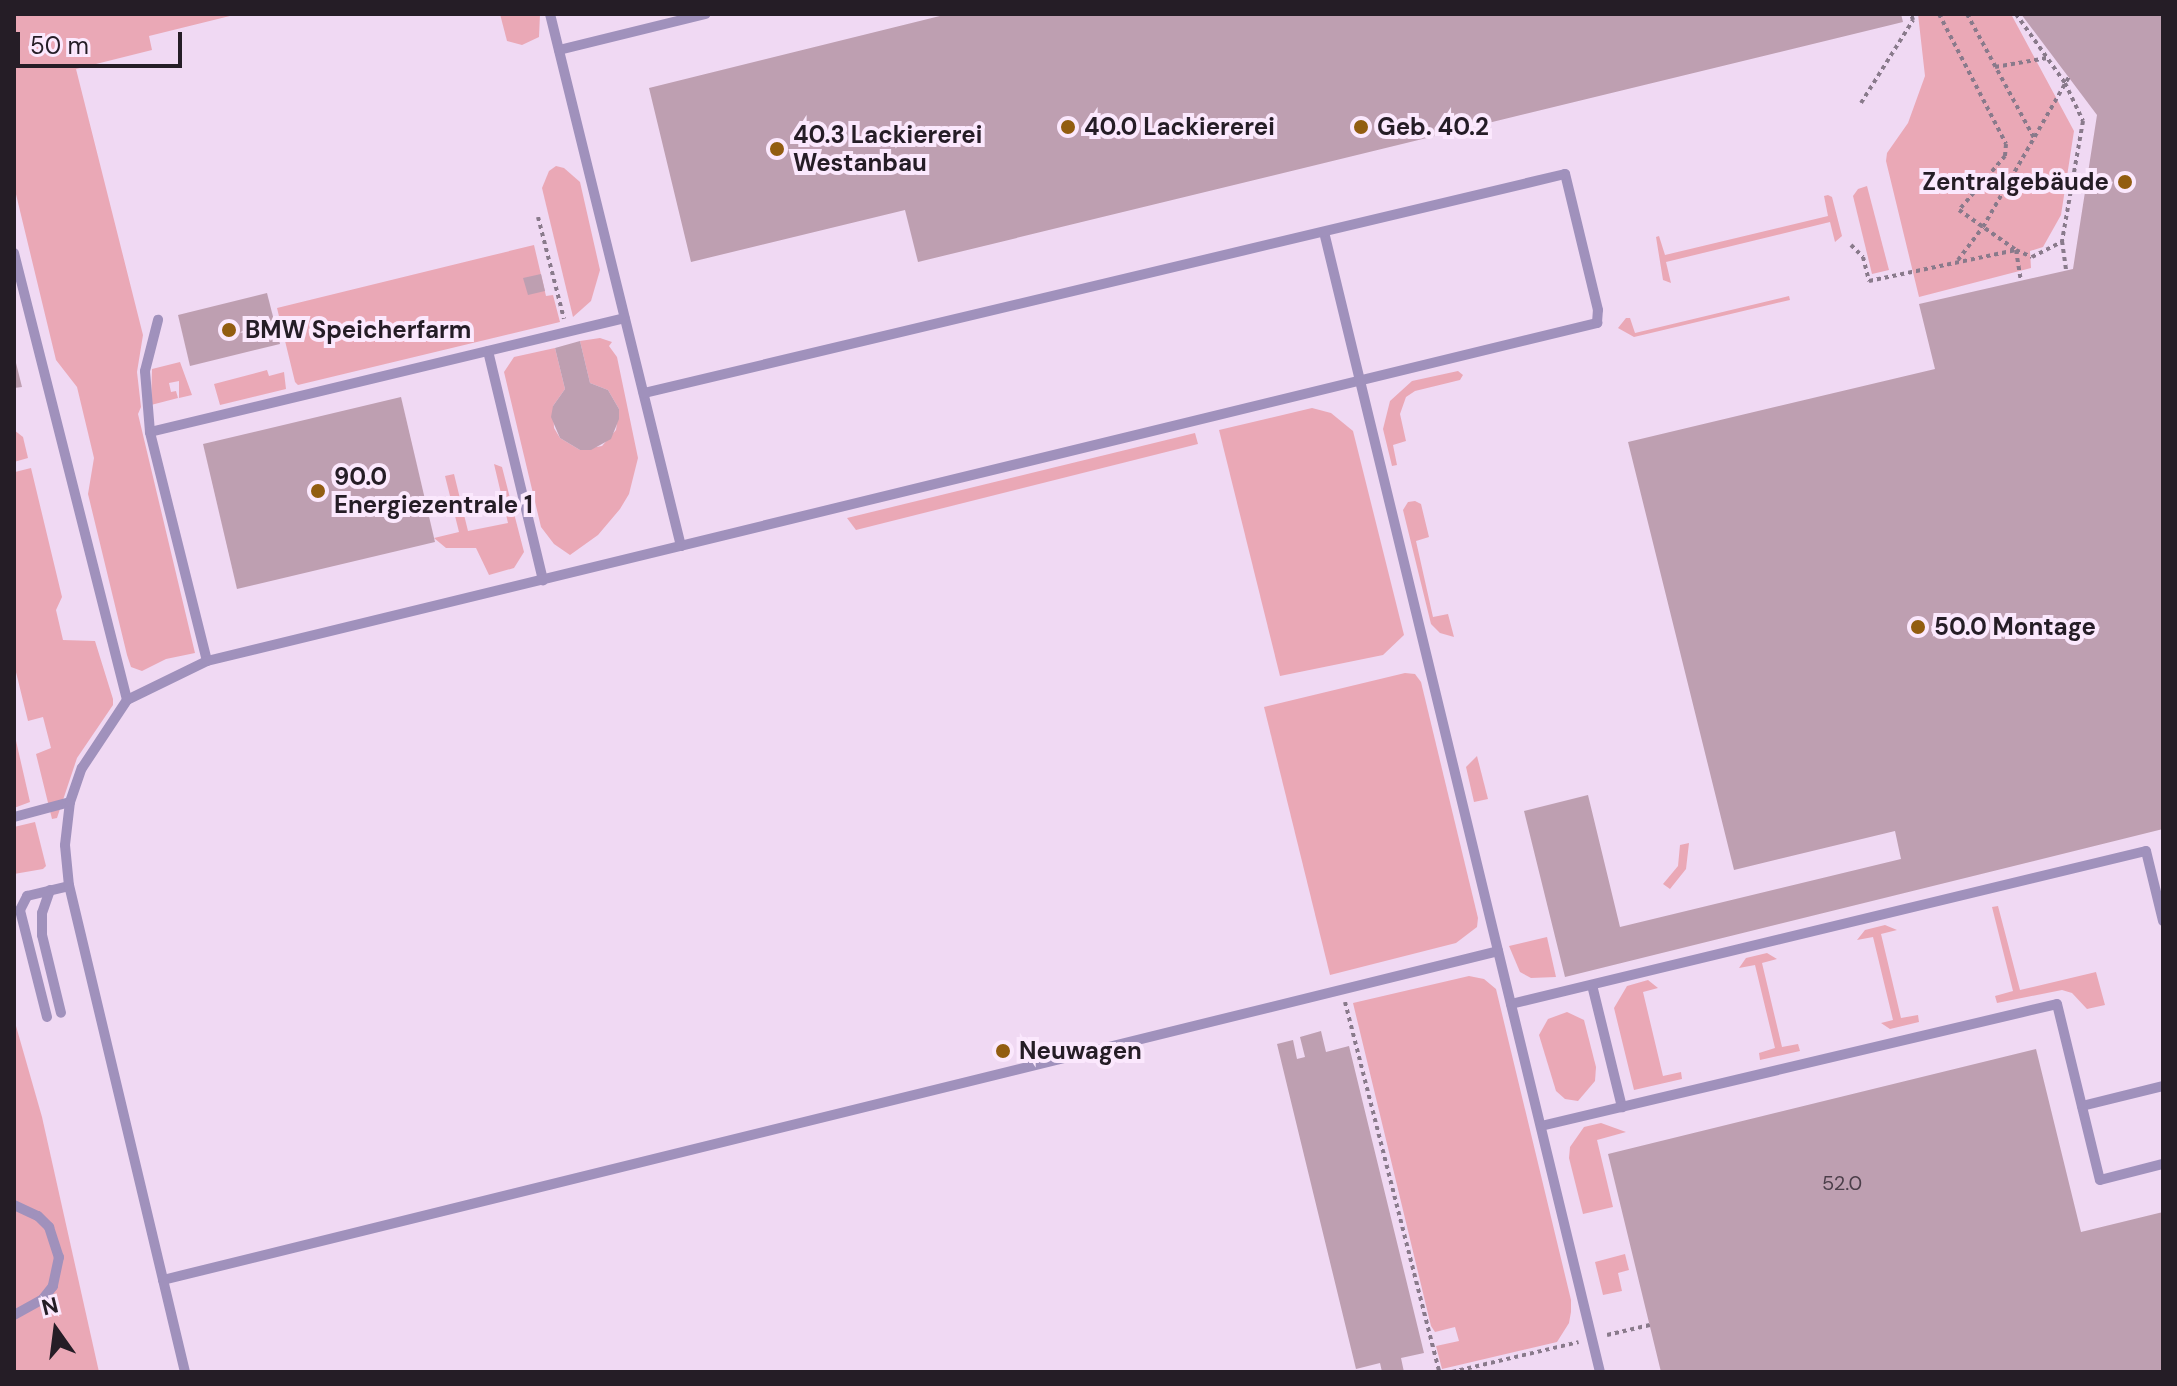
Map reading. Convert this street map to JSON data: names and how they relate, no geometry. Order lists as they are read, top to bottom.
{
  "places": [
    "40.0 Lackiererei",
    "Geb. 40.2",
    "40.3 Lackiererei Westanbau",
    "Zentralgebäude",
    "BMW Speicherfarm",
    "90.0 Energiezentrale 1",
    "50.0 Montage",
    "Neuwagen"
  ],
  "house_numbers": ["52.0"],
  "scale_bar": "50 m",
  "north": "top"
}
